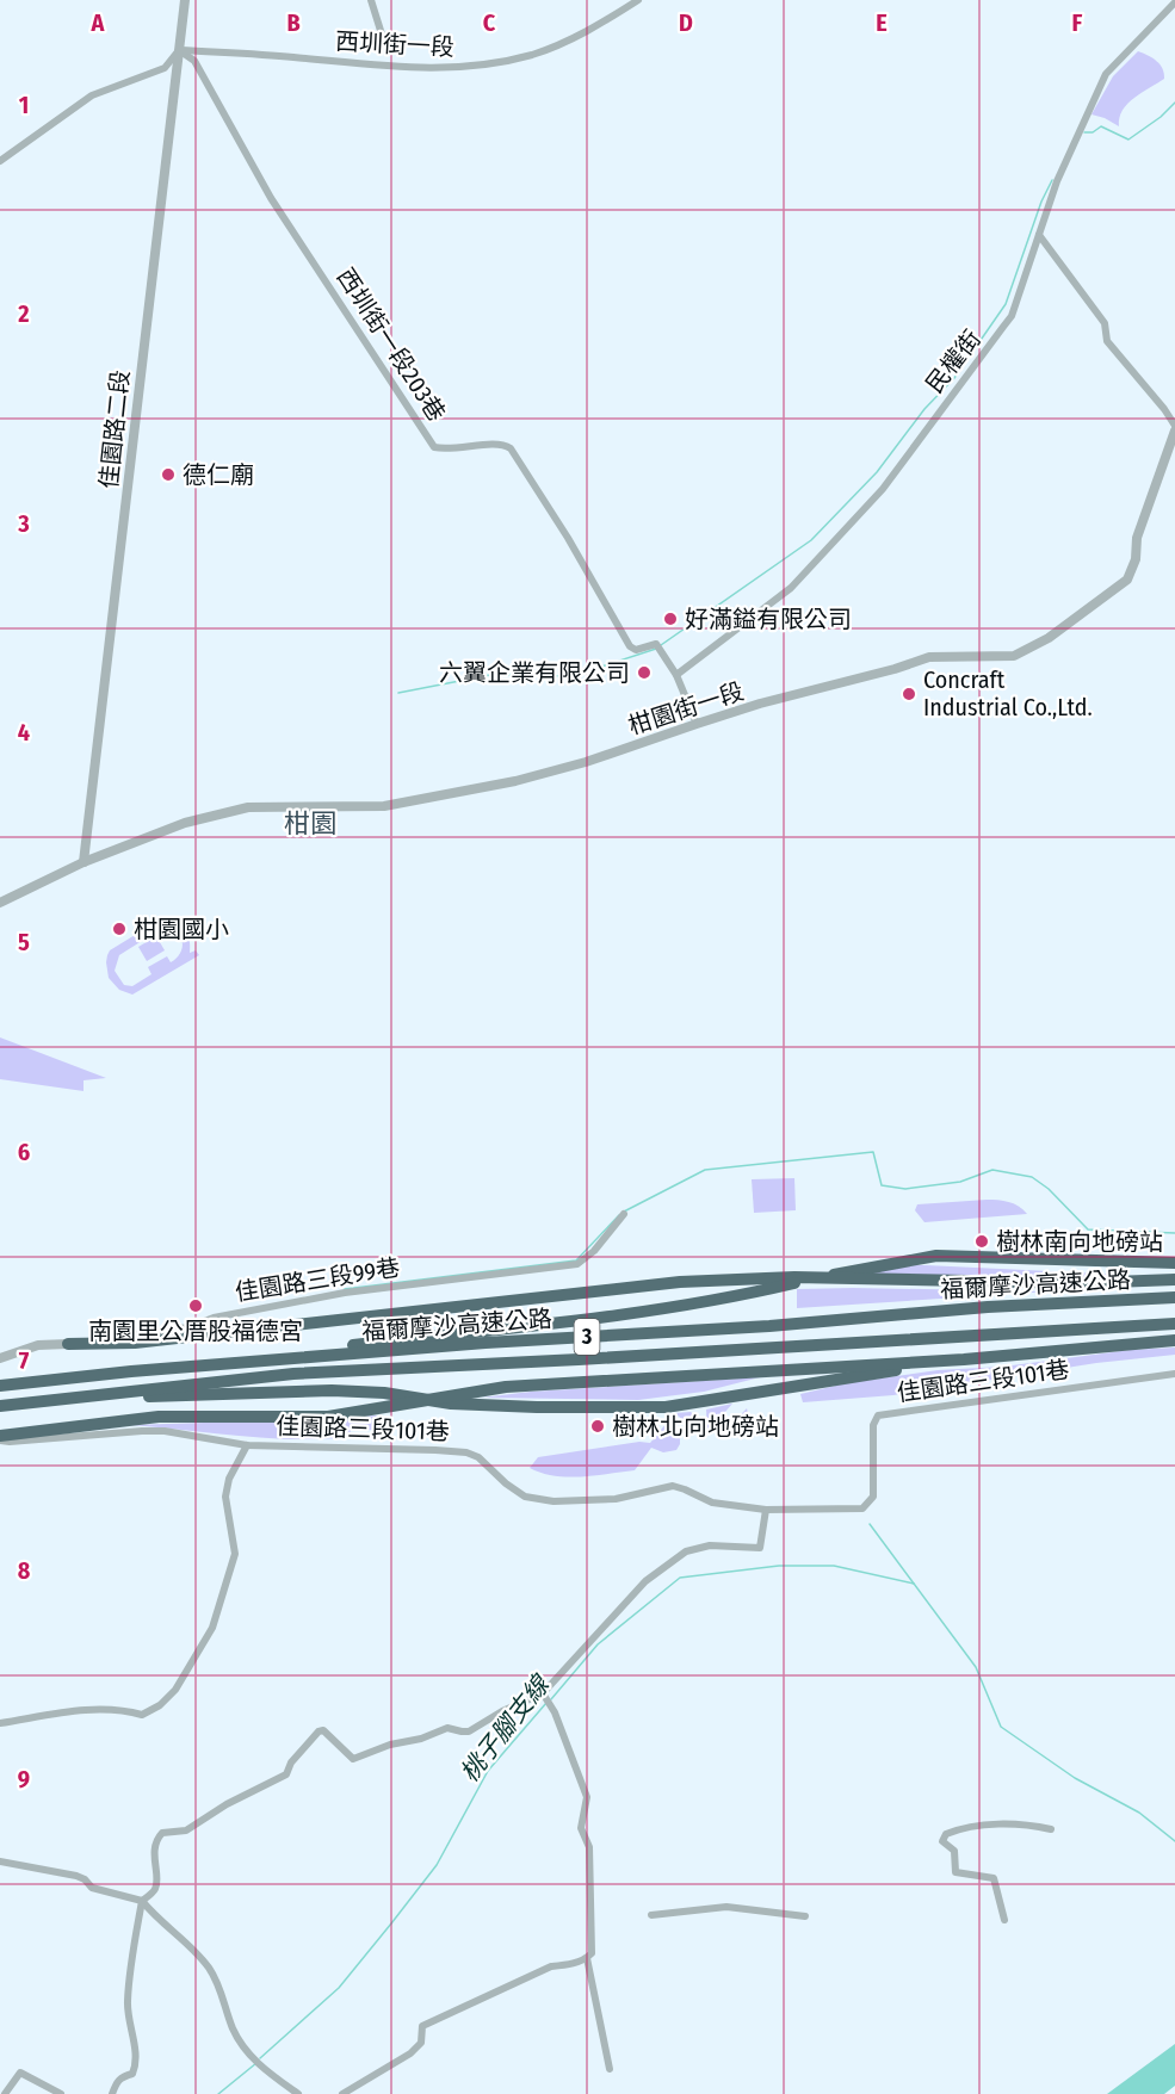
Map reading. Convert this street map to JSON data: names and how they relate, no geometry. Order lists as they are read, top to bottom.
{
  "streets": {
    "highway": ["福爾摩沙高速公路", "3"],
    "street": [
      "西圳街一段",
      "西圳街一段203巷",
      "民權街",
      "佳園路二段",
      "柑園街一段",
      "佳園路三段99巷",
      "佳園路三段101巷"
    ]
  },
  "crossings": [
    ["西圳街一段", "西圳街一段203巷"],
    ["西圳街一段", "佳園路二段"],
    ["西圳街一段203巷", "民權街"],
    ["西圳街一段203巷", "佳園路二段"],
    ["西圳街一段203巷", "柑園街一段"],
    ["佳園路二段", "柑園街一段"]
  ],
  "districts": ["柑園"],
  "water": ["桃子腳支線"],
  "places": [
    "德仁廟",
    "好滿鎰有限公司",
    "六翼企業有限公司",
    "Concraft Industrial Co.,Ltd.",
    "柑園國小",
    "樹林南向地磅站",
    "南園里公厝股福德宮",
    "樹林北向地磅站"
  ],
  "grid": {
    "columns": [
      "A",
      "B",
      "C",
      "D",
      "E",
      "F"
    ],
    "rows": [
      "1",
      "2",
      "3",
      "4",
      "5",
      "6",
      "7",
      "8",
      "9"
    ]
  }
}
